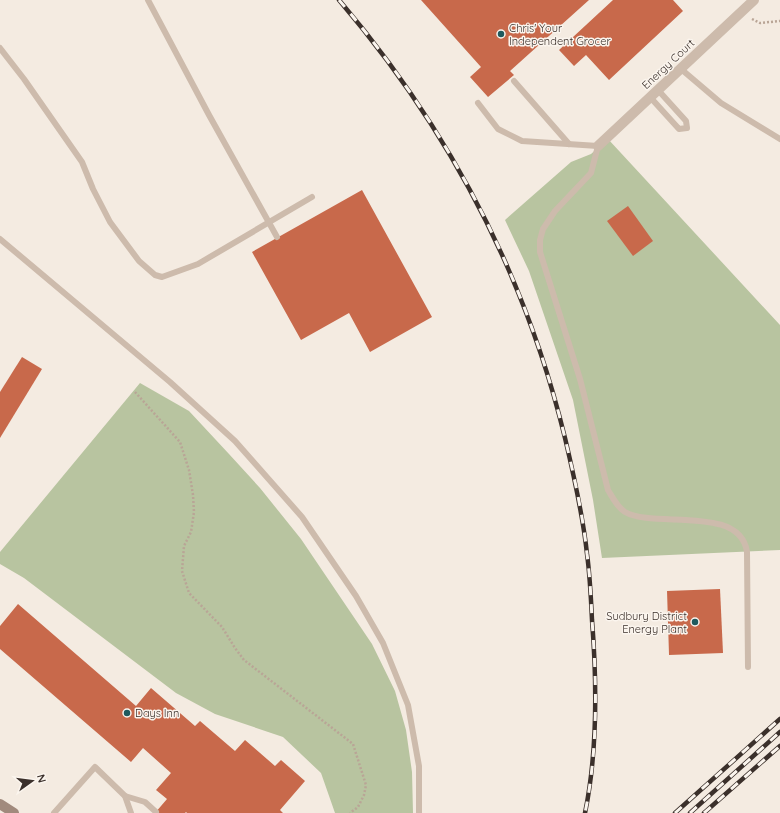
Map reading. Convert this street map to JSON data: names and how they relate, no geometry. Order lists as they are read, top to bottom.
{
  "streets": {
    "street": ["Energy Court"]
  },
  "places": ["Chris' Your Independent Grocer", "Sudbury District Energy Plant", "Days Inn"],
  "north": "right"
}
